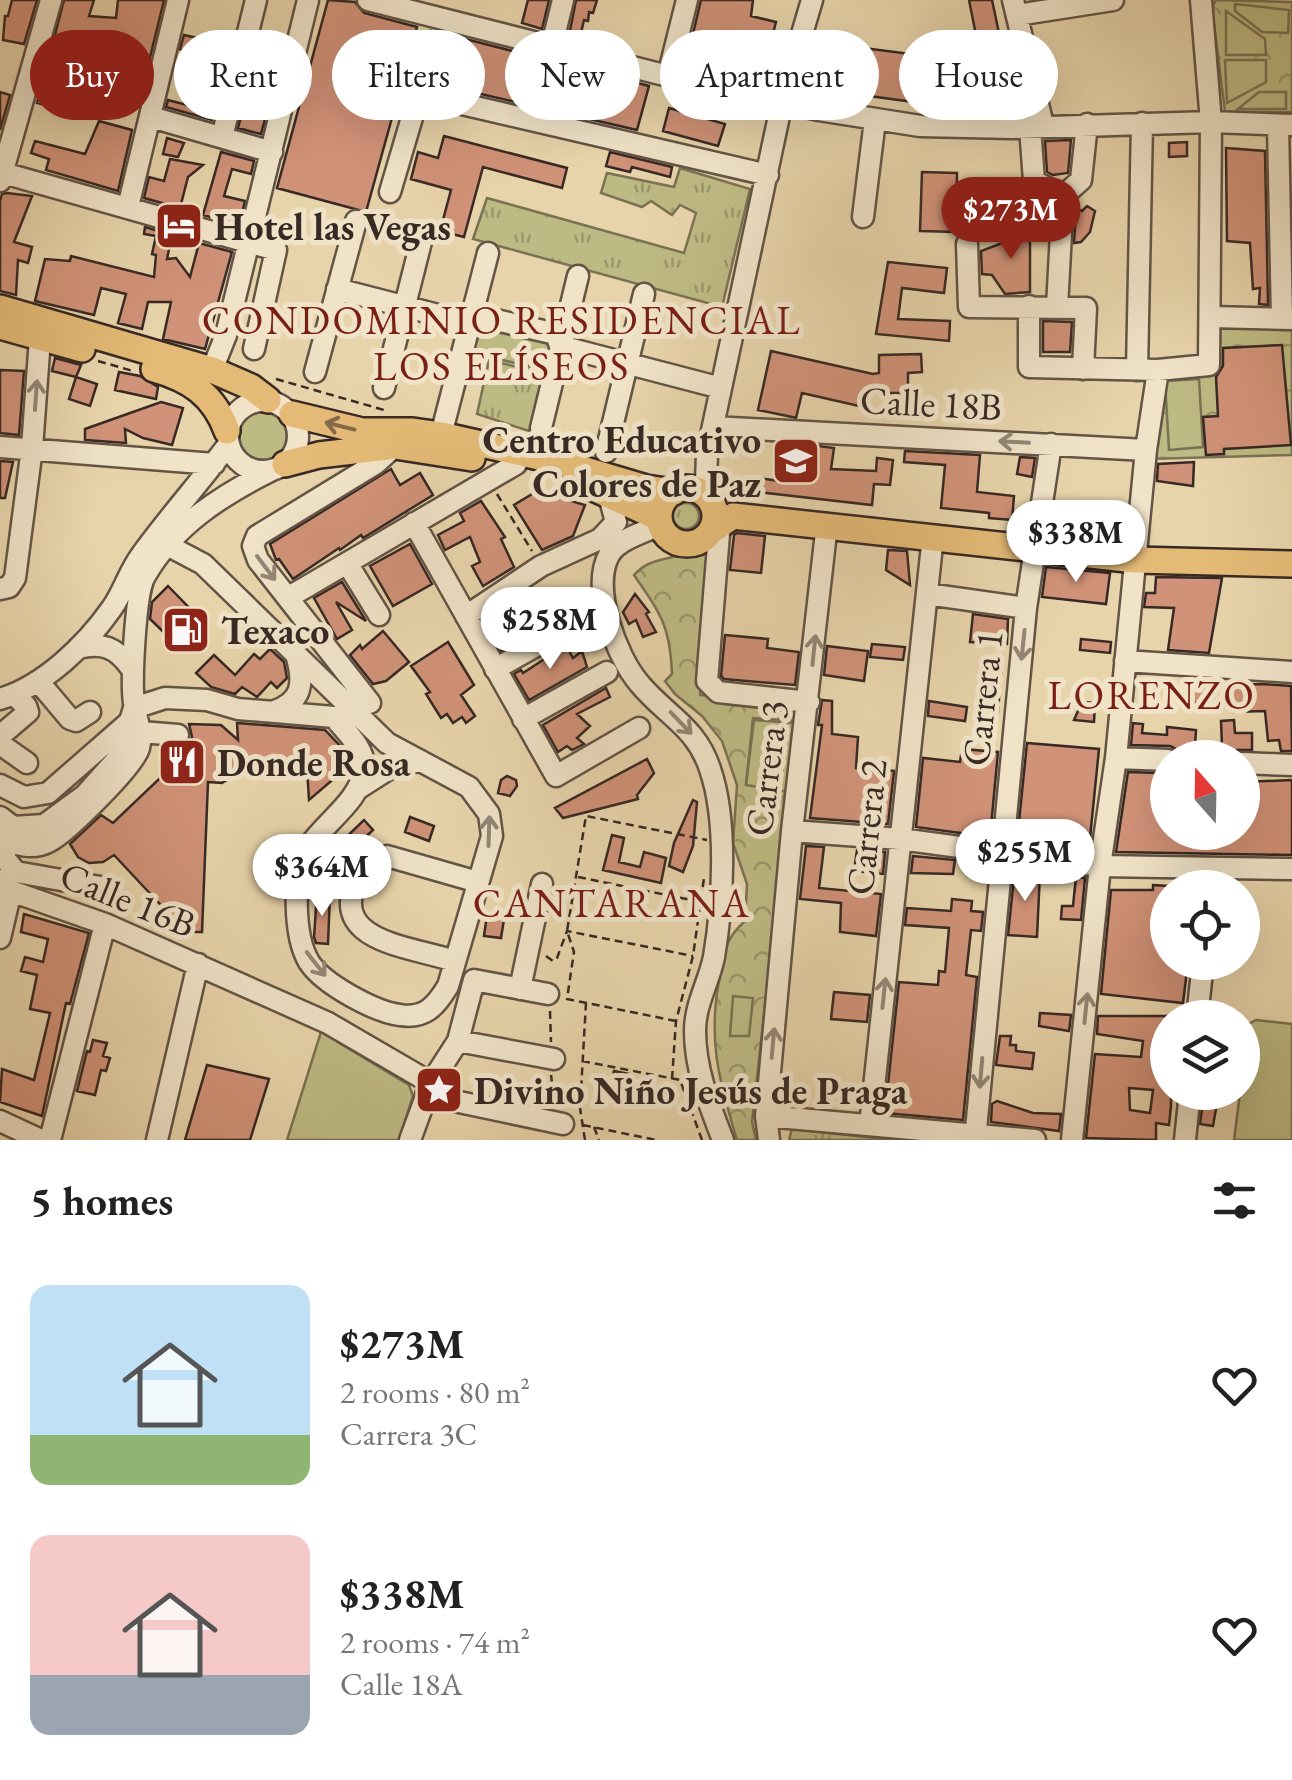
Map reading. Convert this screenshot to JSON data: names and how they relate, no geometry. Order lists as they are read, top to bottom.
{
  "streets": {
    "street": [
      "Calle 18B",
      "Carrera 1",
      "Carrera 3",
      "Carrera 2",
      "Calle 16B"
    ]
  },
  "crossings": [
    ["Calle 18B", "Carrera 1"]
  ],
  "one_way": ["Carrera 3", "Carrera 2"],
  "districts": ["CONDOMINIO RESIDENCIAL LOS ELÍSEOS", "LORENZO", "CANTARANA"],
  "places": {
    "hotel": ["Hotel las Vegas"],
    "school or university": ["Centro Educativo Colores de Paz"],
    "fuel station": ["Texaco"],
    "restaurant": ["Donde Rosa"],
    "place": ["Divino Niño Jesús de Praga"]
  },
  "north": "top",
  "page": {
    "chip": [
      "Buy",
      "Rent",
      "Filters",
      "New",
      "Apartment",
      "House"
    ],
    "price": [
      "$273M",
      "$338M",
      "$258M",
      "$255M",
      "$364M"
    ],
    "heading": "5 homes",
    "list": [
      {
        "name": "$273M",
        "note": "2 rooms · 80 m² · Carrera 3C"
      },
      {
        "name": "$338M",
        "note": "2 rooms · 74 m² · Calle 18A"
      }
    ]
  }
}
